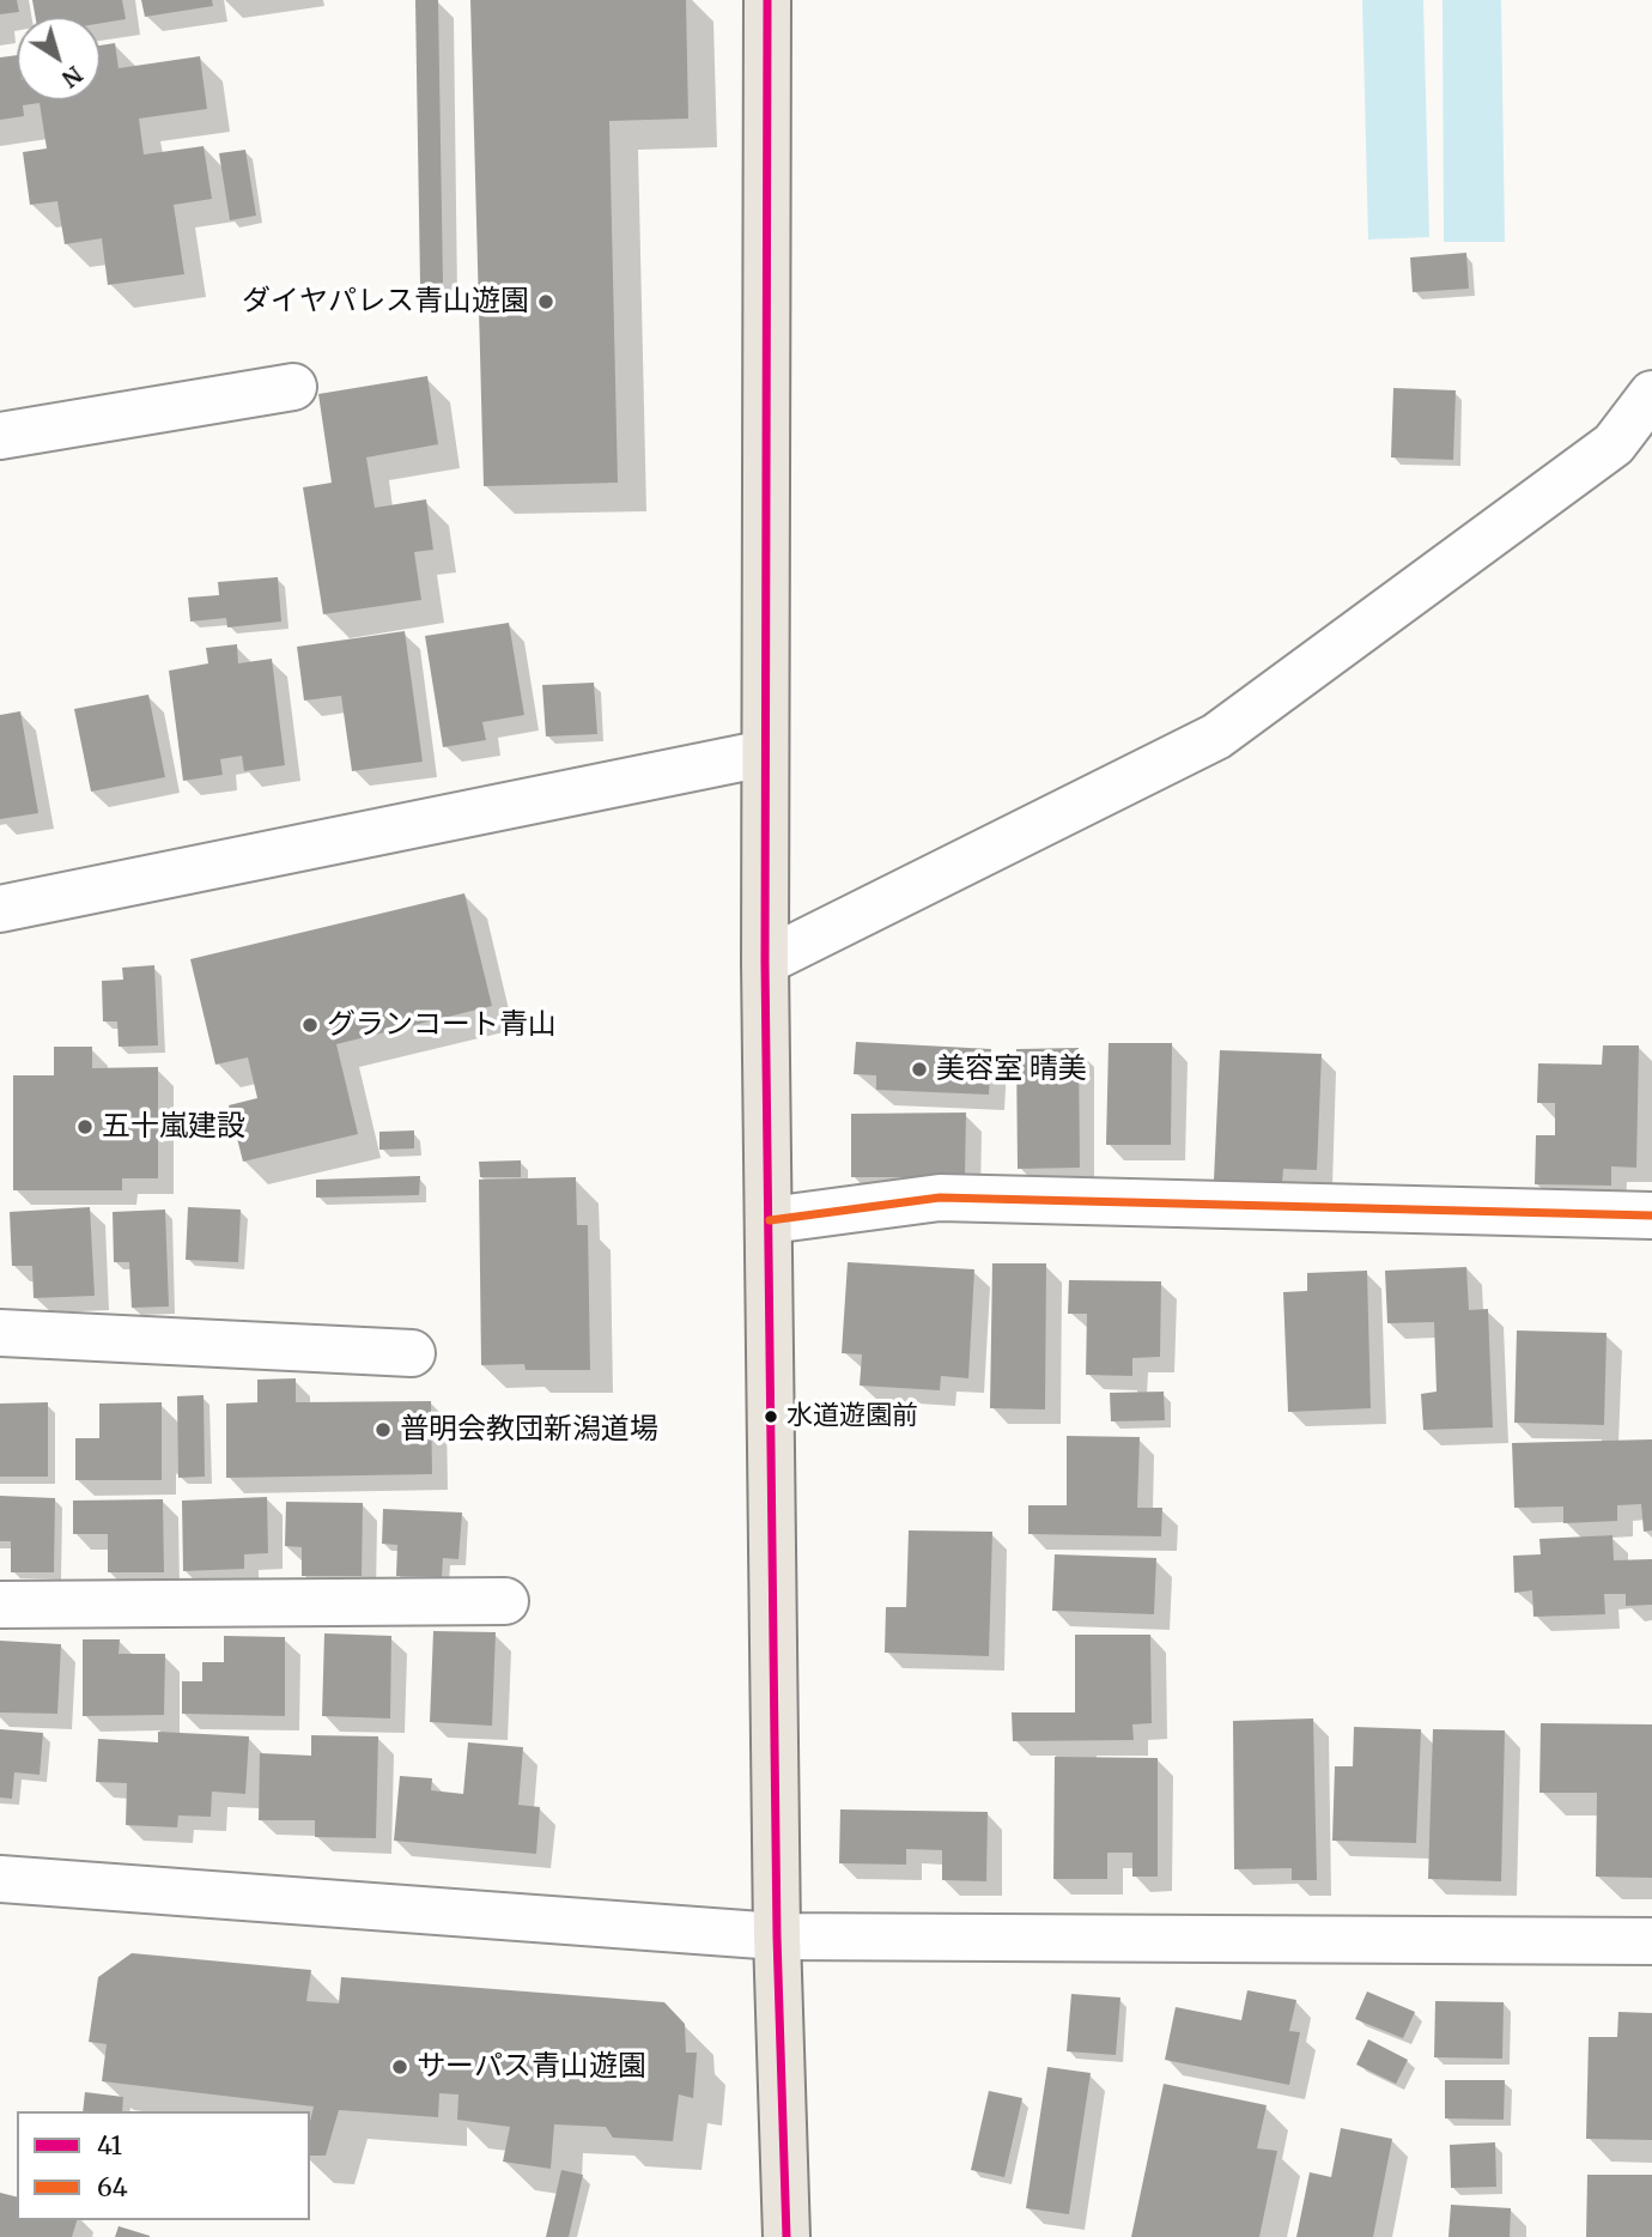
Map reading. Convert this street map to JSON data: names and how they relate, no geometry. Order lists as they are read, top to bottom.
{
  "places": [
    "ダイヤパレス青山遊園",
    "グランコート青山",
    "美容室 晴美",
    "五十嵐建設",
    "水道遊園前",
    "普明会教団新潟道場",
    "サーパス青山遊園"
  ],
  "lines": ["transit line 41", "transit line 64"],
  "legend": ["41", "64"],
  "north": "bottom right"
}
